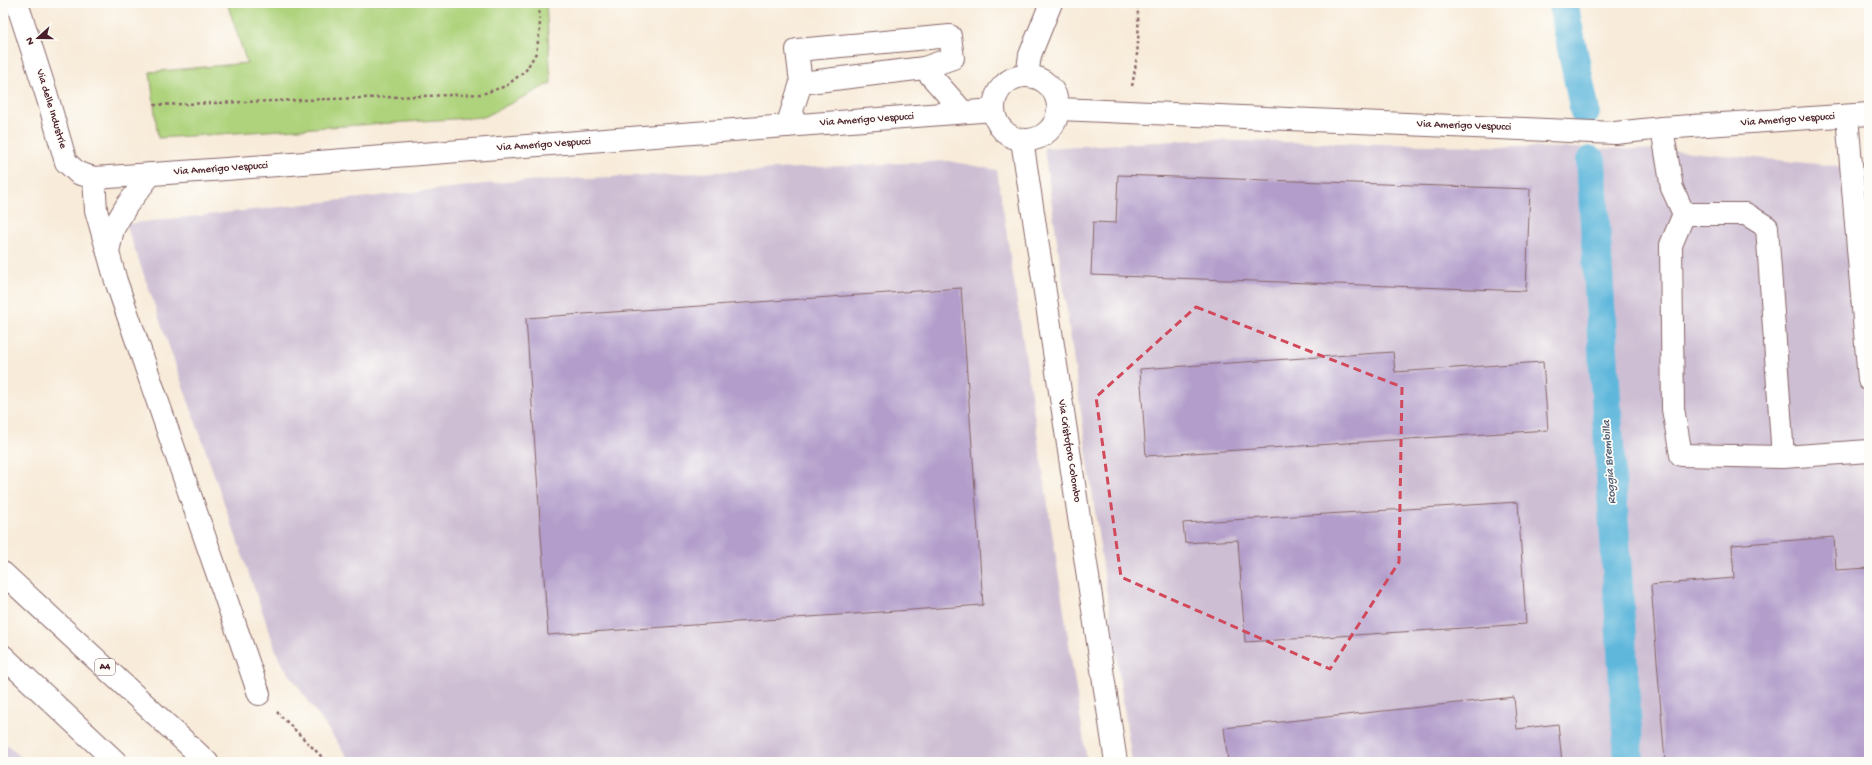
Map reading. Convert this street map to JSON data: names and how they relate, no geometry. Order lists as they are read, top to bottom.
{
  "streets": {
    "main road": [
      "Via delle Industrie",
      "Via Amerigo Vespucci",
      "Via Cristoforo Colombo",
      "A4"
    ]
  },
  "crossings": [
    ["Via delle Industrie", "Via Amerigo Vespucci"],
    ["Via Amerigo Vespucci", "Via Cristoforo Colombo"]
  ],
  "water": ["Roggia Brembilla"],
  "north": "left"
}
